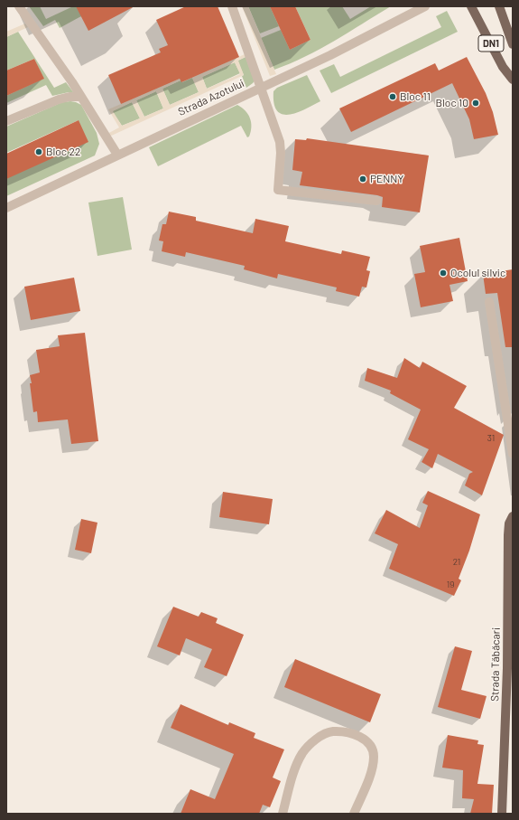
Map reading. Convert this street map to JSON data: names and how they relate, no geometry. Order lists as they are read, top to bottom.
{
  "streets": {
    "main road": ["DN1", "Strada Tăbăcari"],
    "street": ["Strada Azotului"]
  },
  "places": [
    "Bloc 11",
    "Bloc 10",
    "Bloc 22",
    "PENNY",
    "Ocolul silvic"
  ],
  "house_numbers": ["31", "21", "19"]
}
